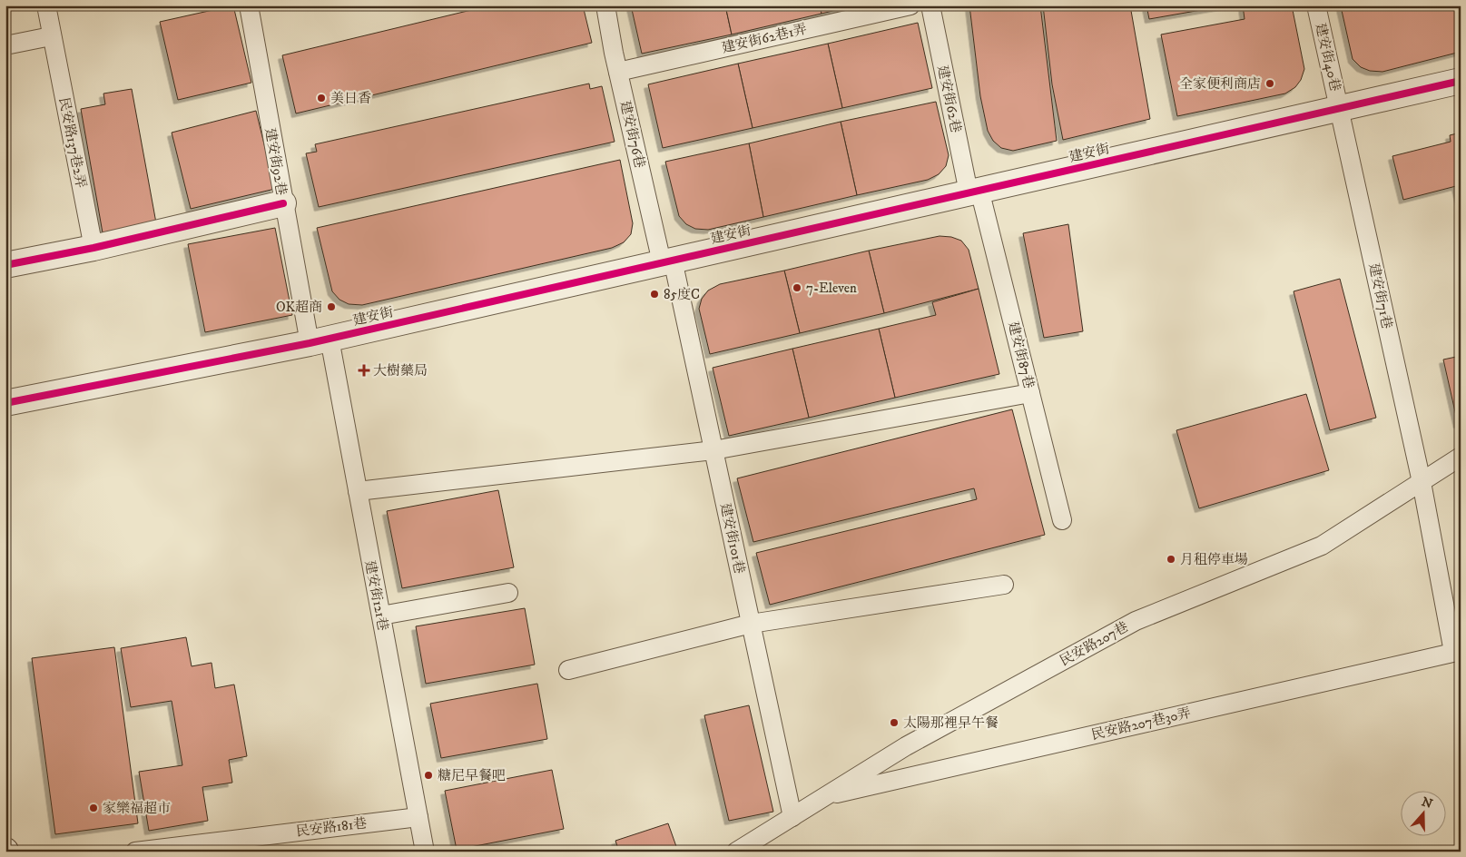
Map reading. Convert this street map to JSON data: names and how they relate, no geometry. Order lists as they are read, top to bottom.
{
  "streets": {
    "street": ["建安街"],
    "lane": [
      "建安街62巷1弄",
      "建安街40巷",
      "建安街62巷",
      "建安街76巷",
      "民安路137巷2弄",
      "建安街92巷",
      "建安街71巷",
      "建安街87巷",
      "建安街101巷",
      "建安街121巷",
      "民安路207巷",
      "民安路207巷30弄",
      "民安路181巷"
    ]
  },
  "crossings": [
    ["建安街62巷1弄", "建安街76巷"],
    ["建安街40巷", "建安街"],
    ["建安街40巷", "建安街71巷"],
    ["建安街62巷", "建安街"],
    ["建安街62巷", "建安街87巷"],
    ["建安街76巷", "建安街"],
    ["建安街76巷", "建安街101巷"],
    ["建安街", "建安街92巷"],
    ["建安街", "建安街71巷"],
    ["建安街", "建安街87巷"],
    ["建安街", "建安街101巷"],
    ["建安街", "建安街121巷"],
    ["建安街92巷", "建安街121巷"],
    ["建安街71巷", "民安路207巷"],
    ["建安街71巷", "民安路207巷30弄"],
    ["建安街101巷", "民安路207巷"],
    ["建安街121巷", "民安路181巷"],
    ["民安路207巷", "民安路207巷30弄"]
  ],
  "places": {
    "other": [
      "全家便利商店",
      "美日香",
      "7-Eleven",
      "85度C",
      "OK超商",
      "月租停車場",
      "太陽那裡早午餐",
      "糖尼早餐吧",
      "家樂福超市"
    ],
    "health": ["大樹藥局"]
  },
  "north": "top"
}
